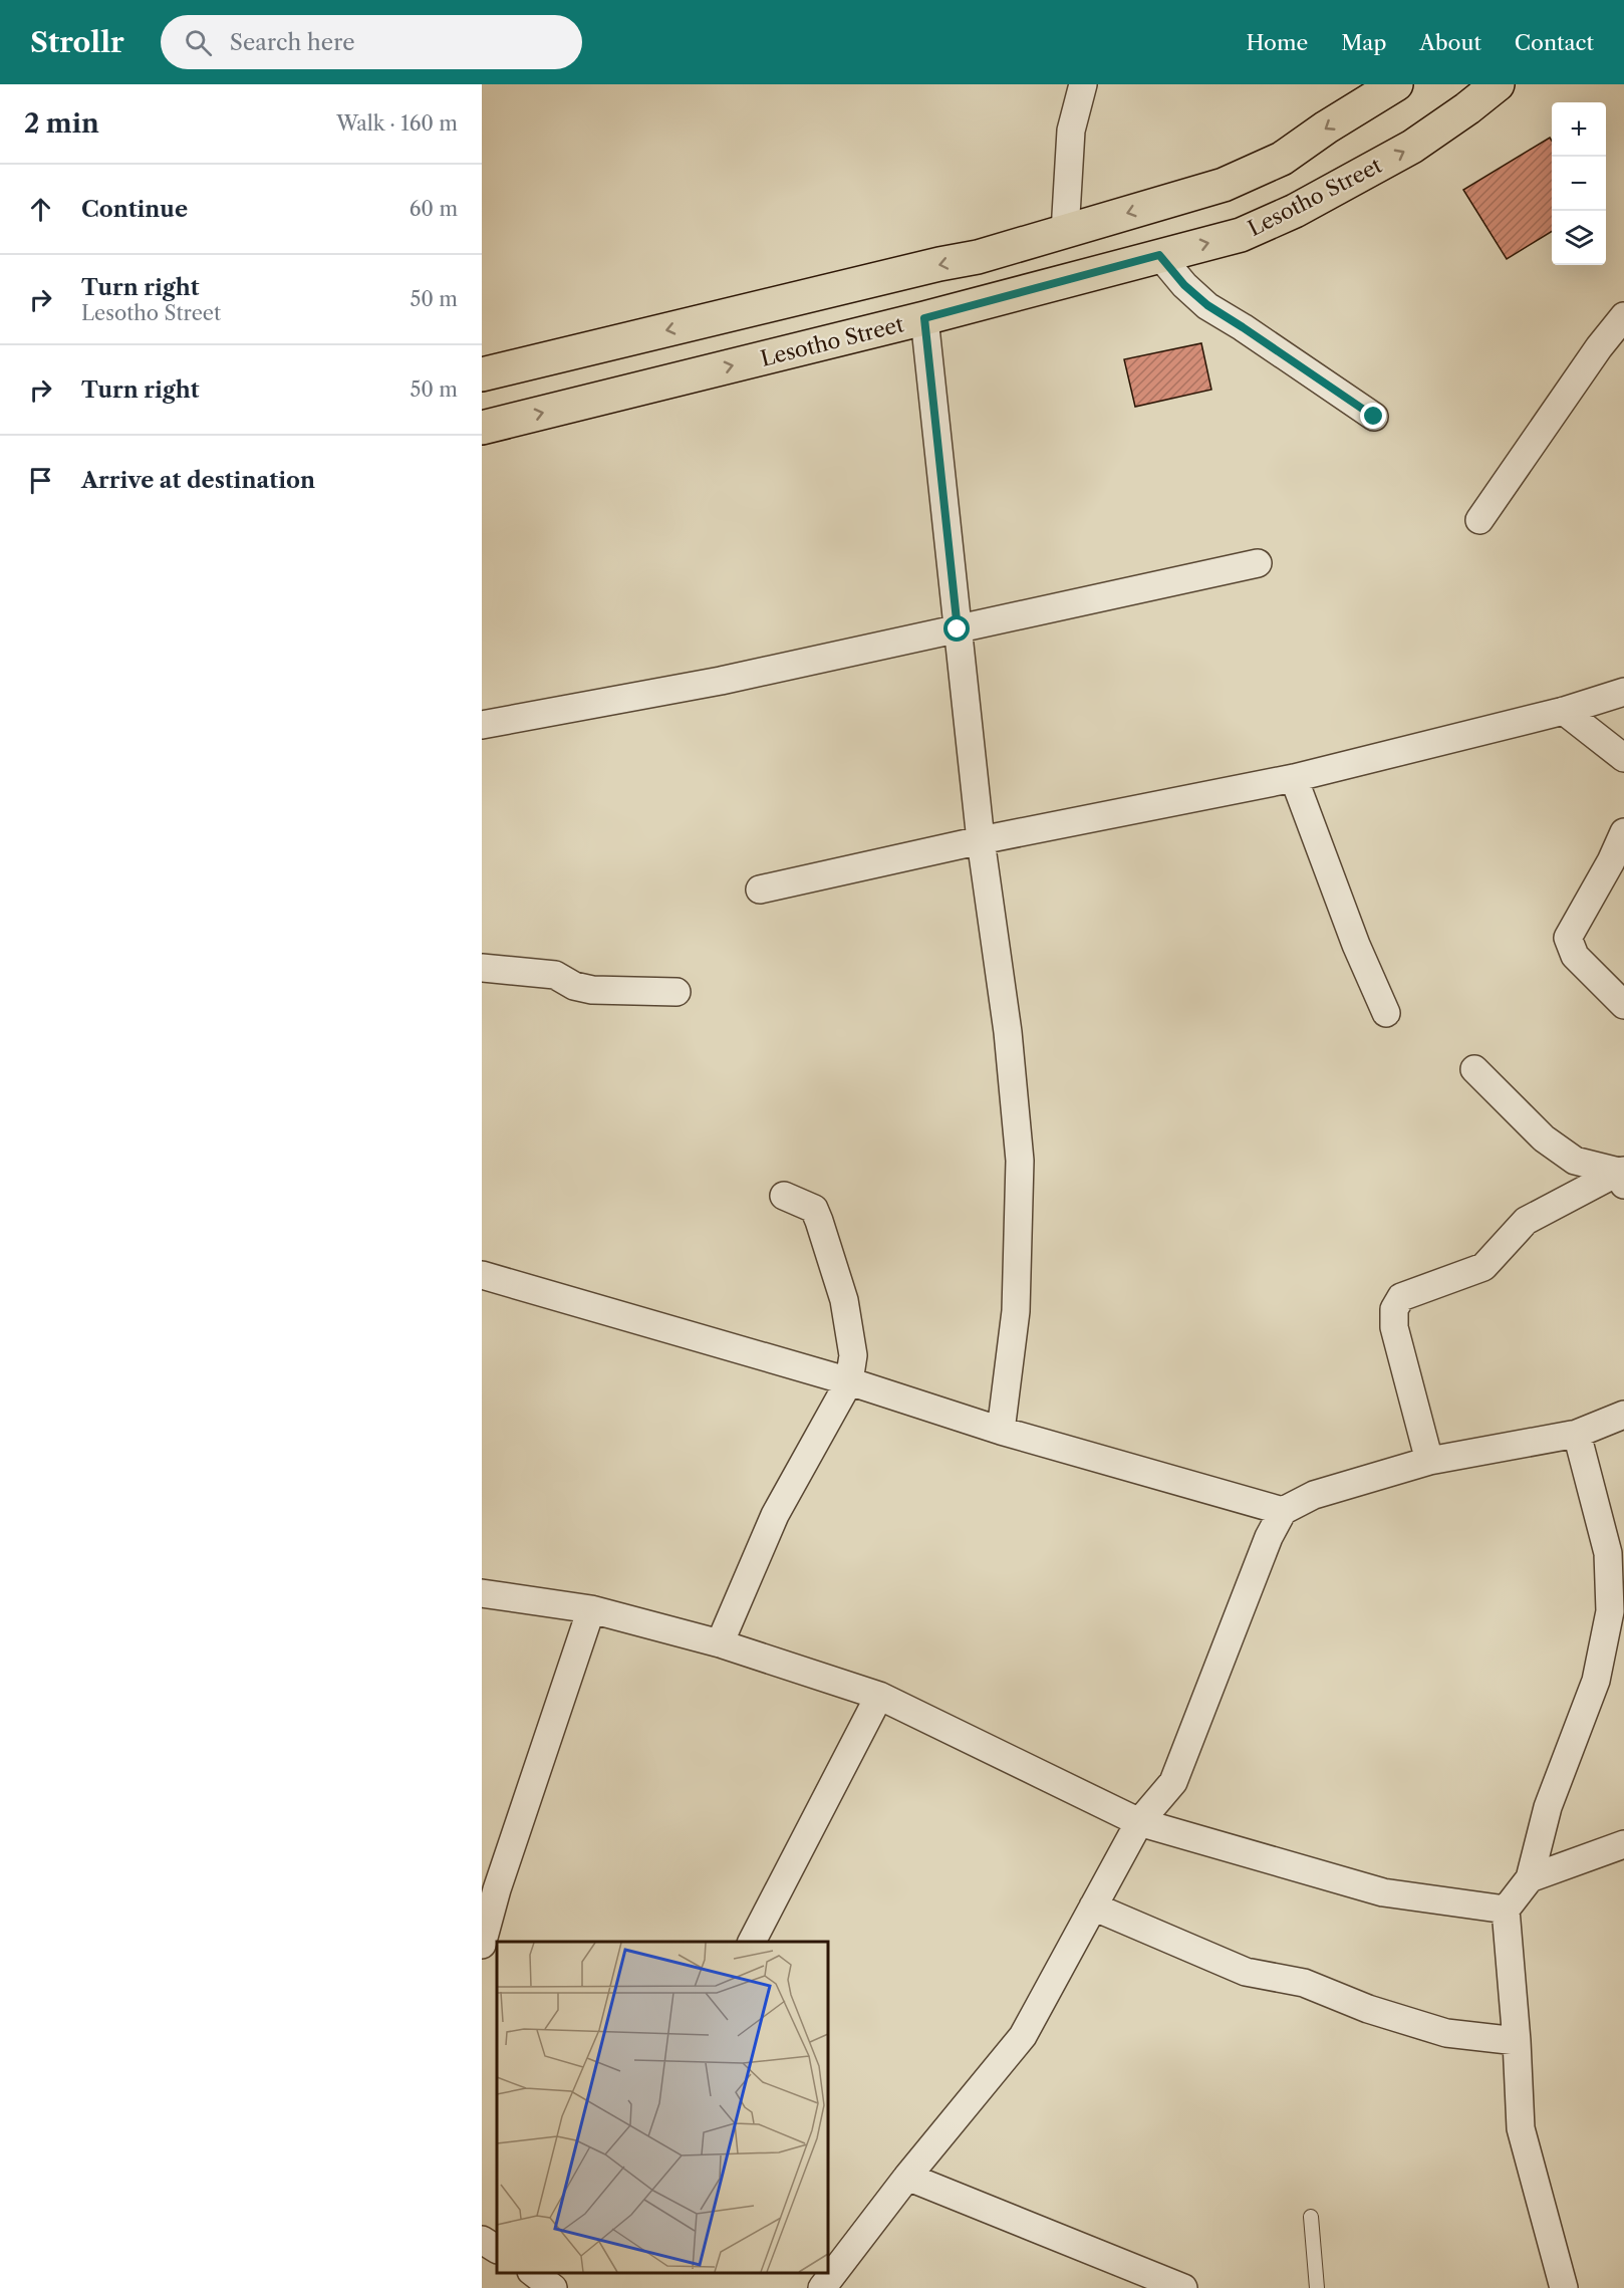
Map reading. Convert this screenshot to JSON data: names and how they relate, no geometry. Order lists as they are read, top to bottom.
{
  "streets": {
    "main road": ["Lesotho Street"]
  },
  "page": {
    "header": "Strollr",
    "search": "Search here",
    "nav": [
      "Home",
      "Map",
      "About",
      "Contact"
    ],
    "heading": ["2 min", "Walk · 160 m"],
    "map_buttons": ["+", "−"],
    "list": [
      ["Continue", "60 m"],
      ["Turn right", "Lesotho Street", "50 m"],
      ["Turn right", "50 m"],
      "Arrive at destination"
    ]
  }
}
